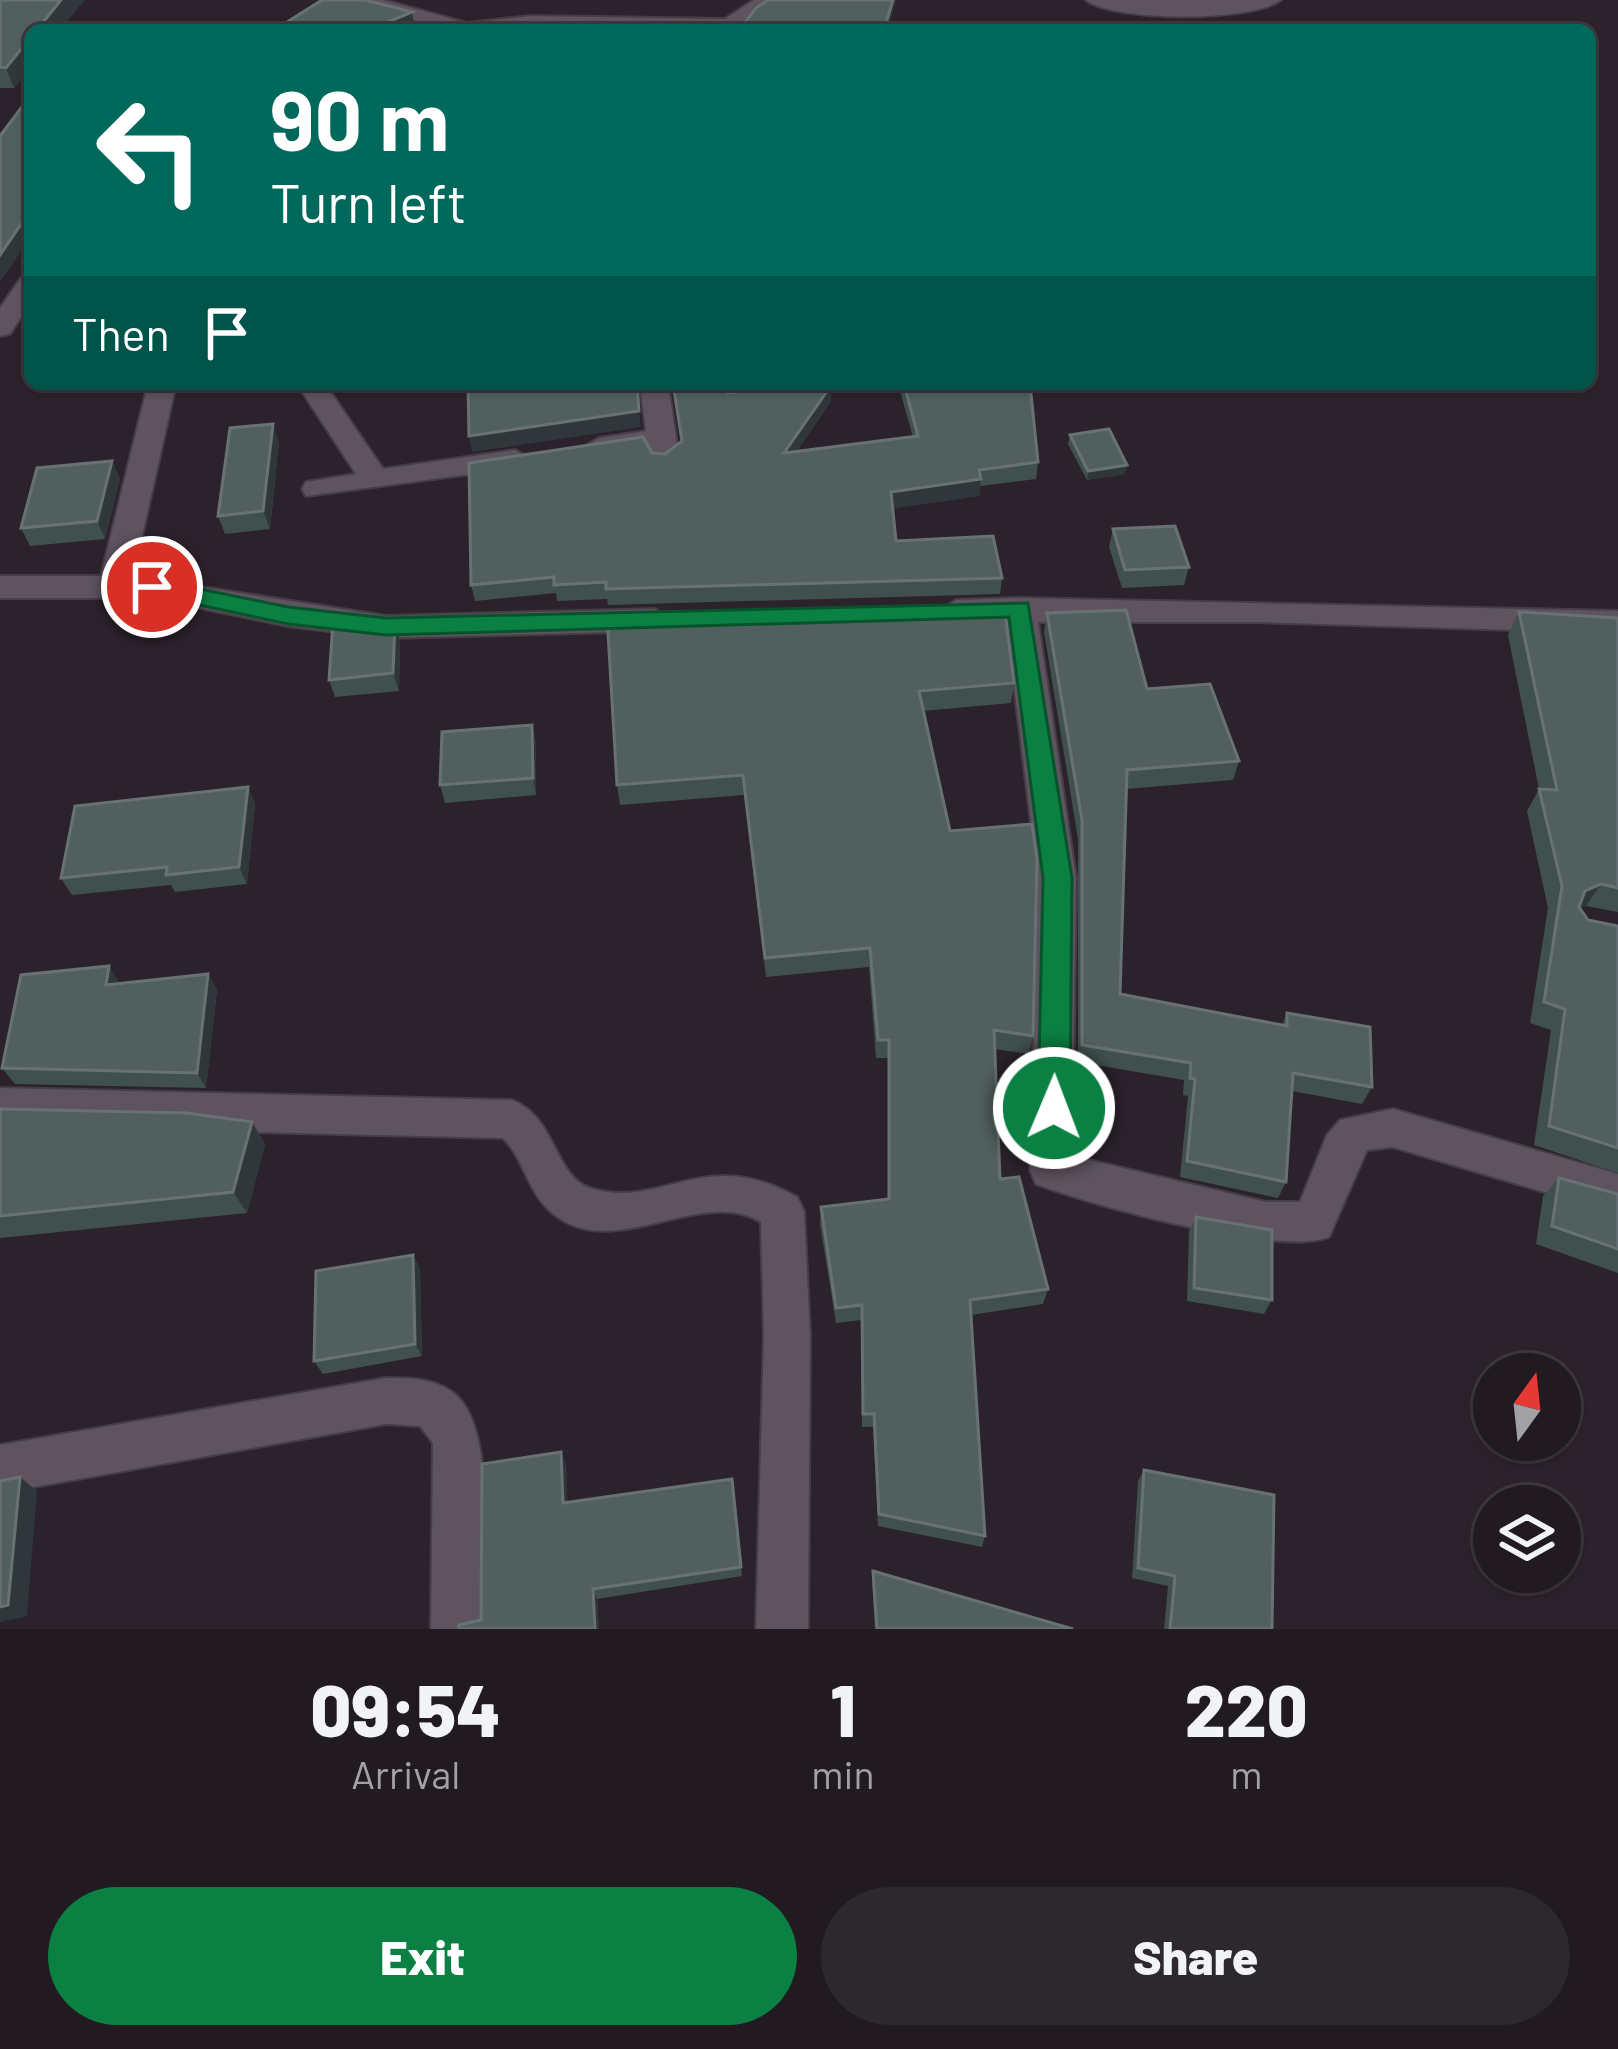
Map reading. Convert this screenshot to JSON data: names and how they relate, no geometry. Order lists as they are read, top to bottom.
{
  "north": "top",
  "page": {
    "turn": ["90 m", "Turn left"],
    "then": "Then",
    "eta": [
      "09:54",
      "Arrival",
      "1",
      "min",
      "220",
      "m"
    ],
    "buttons": ["Exit", "Share"]
  }
}
